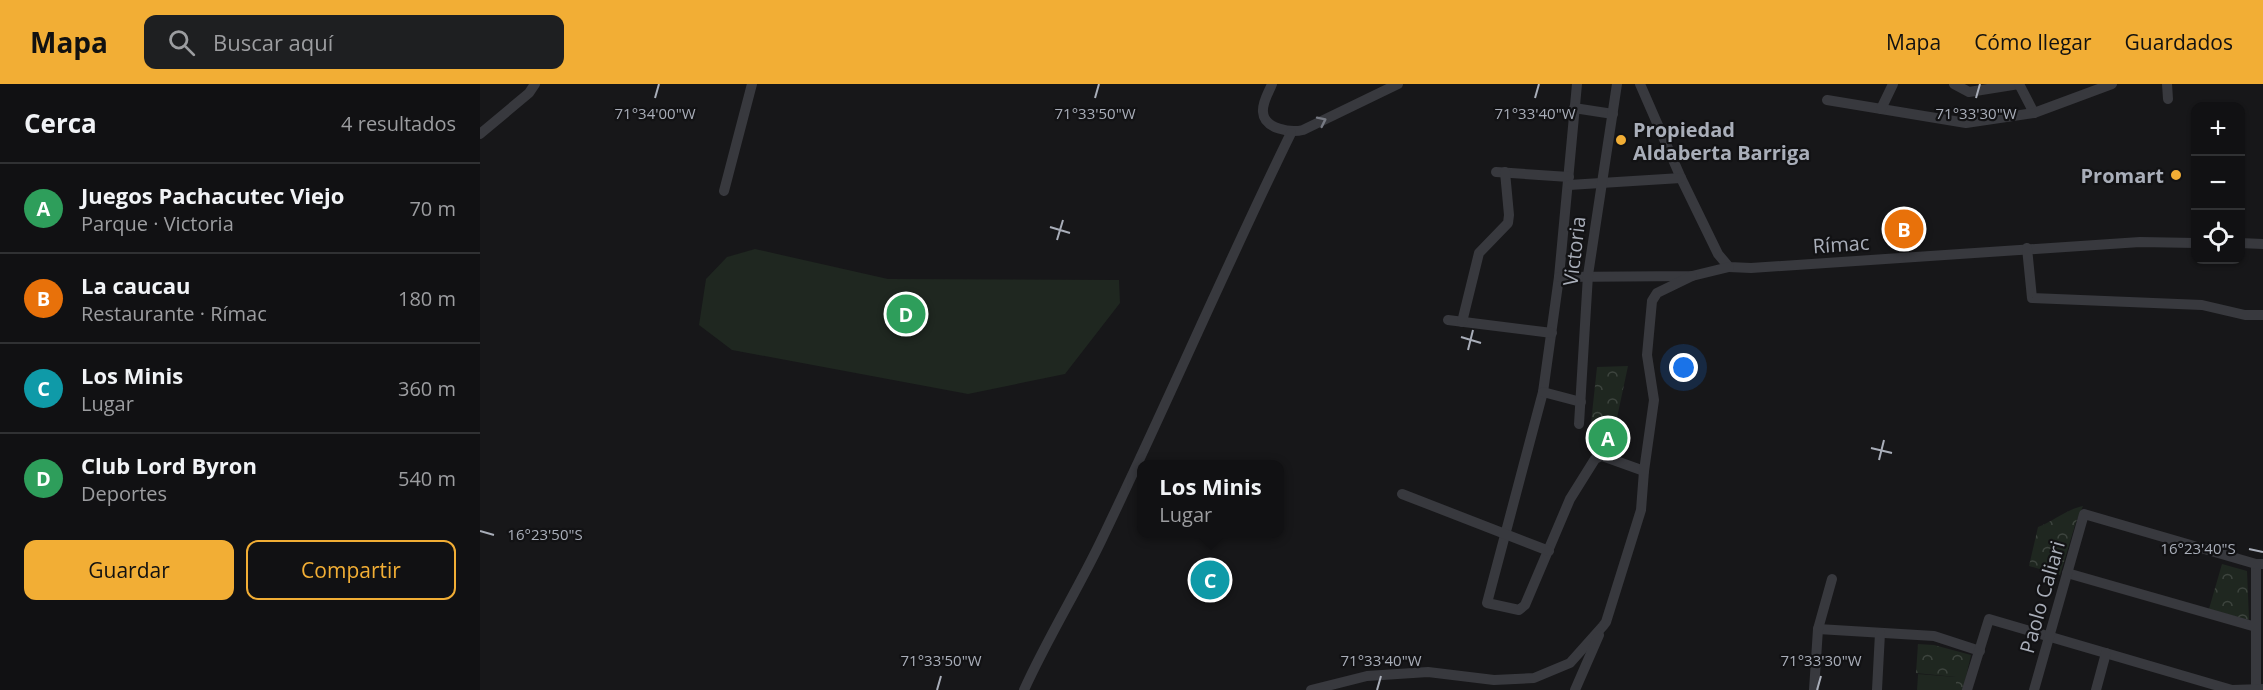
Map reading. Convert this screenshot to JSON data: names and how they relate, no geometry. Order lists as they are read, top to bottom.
{
  "streets": {
    "street": ["Rímac", "Victoria", "Paolo Caliari"]
  },
  "places": ["Propiedad Aldaberta Barriga", "Promart"],
  "page": {
    "header": "Mapa",
    "search": "Buscar aquí",
    "nav": ["Mapa", "Cómo llegar", "Guardados"],
    "heading": ["Cerca", "4 resultados"],
    "map_buttons": ["+", "−"],
    "list": [
      {
        "mark": "A",
        "name": "Juegos Pachacutec Viejo",
        "note": "Parque · Victoria",
        "value": "70 m"
      },
      {
        "mark": "B",
        "name": "La caucau",
        "note": "Restaurante · Rímac",
        "value": "180 m"
      },
      {
        "mark": "C",
        "name": "Los Minis",
        "note": "Lugar",
        "value": "360 m"
      },
      {
        "mark": "D",
        "name": "Club Lord Byron",
        "note": "Deportes",
        "value": "540 m"
      }
    ],
    "pins": [
      "B",
      "D",
      "A",
      "C"
    ],
    "popup": ["Los Minis", "Lugar"],
    "buttons": ["Guardar", "Compartir"]
  },
  "coordinates": [
    "71°34'00\"W",
    "71°33'50\"W",
    "71°33'40\"W",
    "71°33'30\"W",
    "16°23'50\"S",
    "16°23'40\"S"
  ]
}
